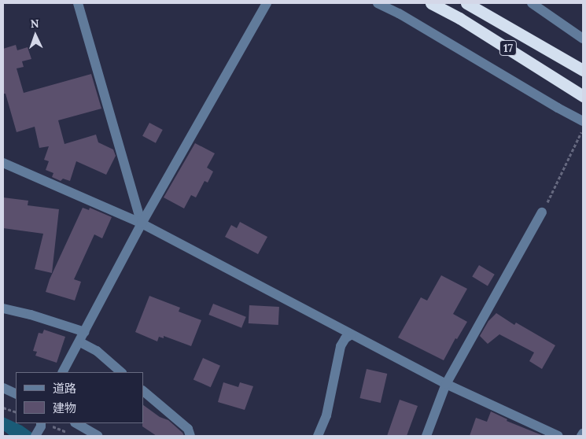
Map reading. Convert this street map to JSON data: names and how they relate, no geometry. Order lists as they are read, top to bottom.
{
  "streets": {
    "highway": ["17"]
  },
  "legend": ["道路", "建物"],
  "north": "top"
}
